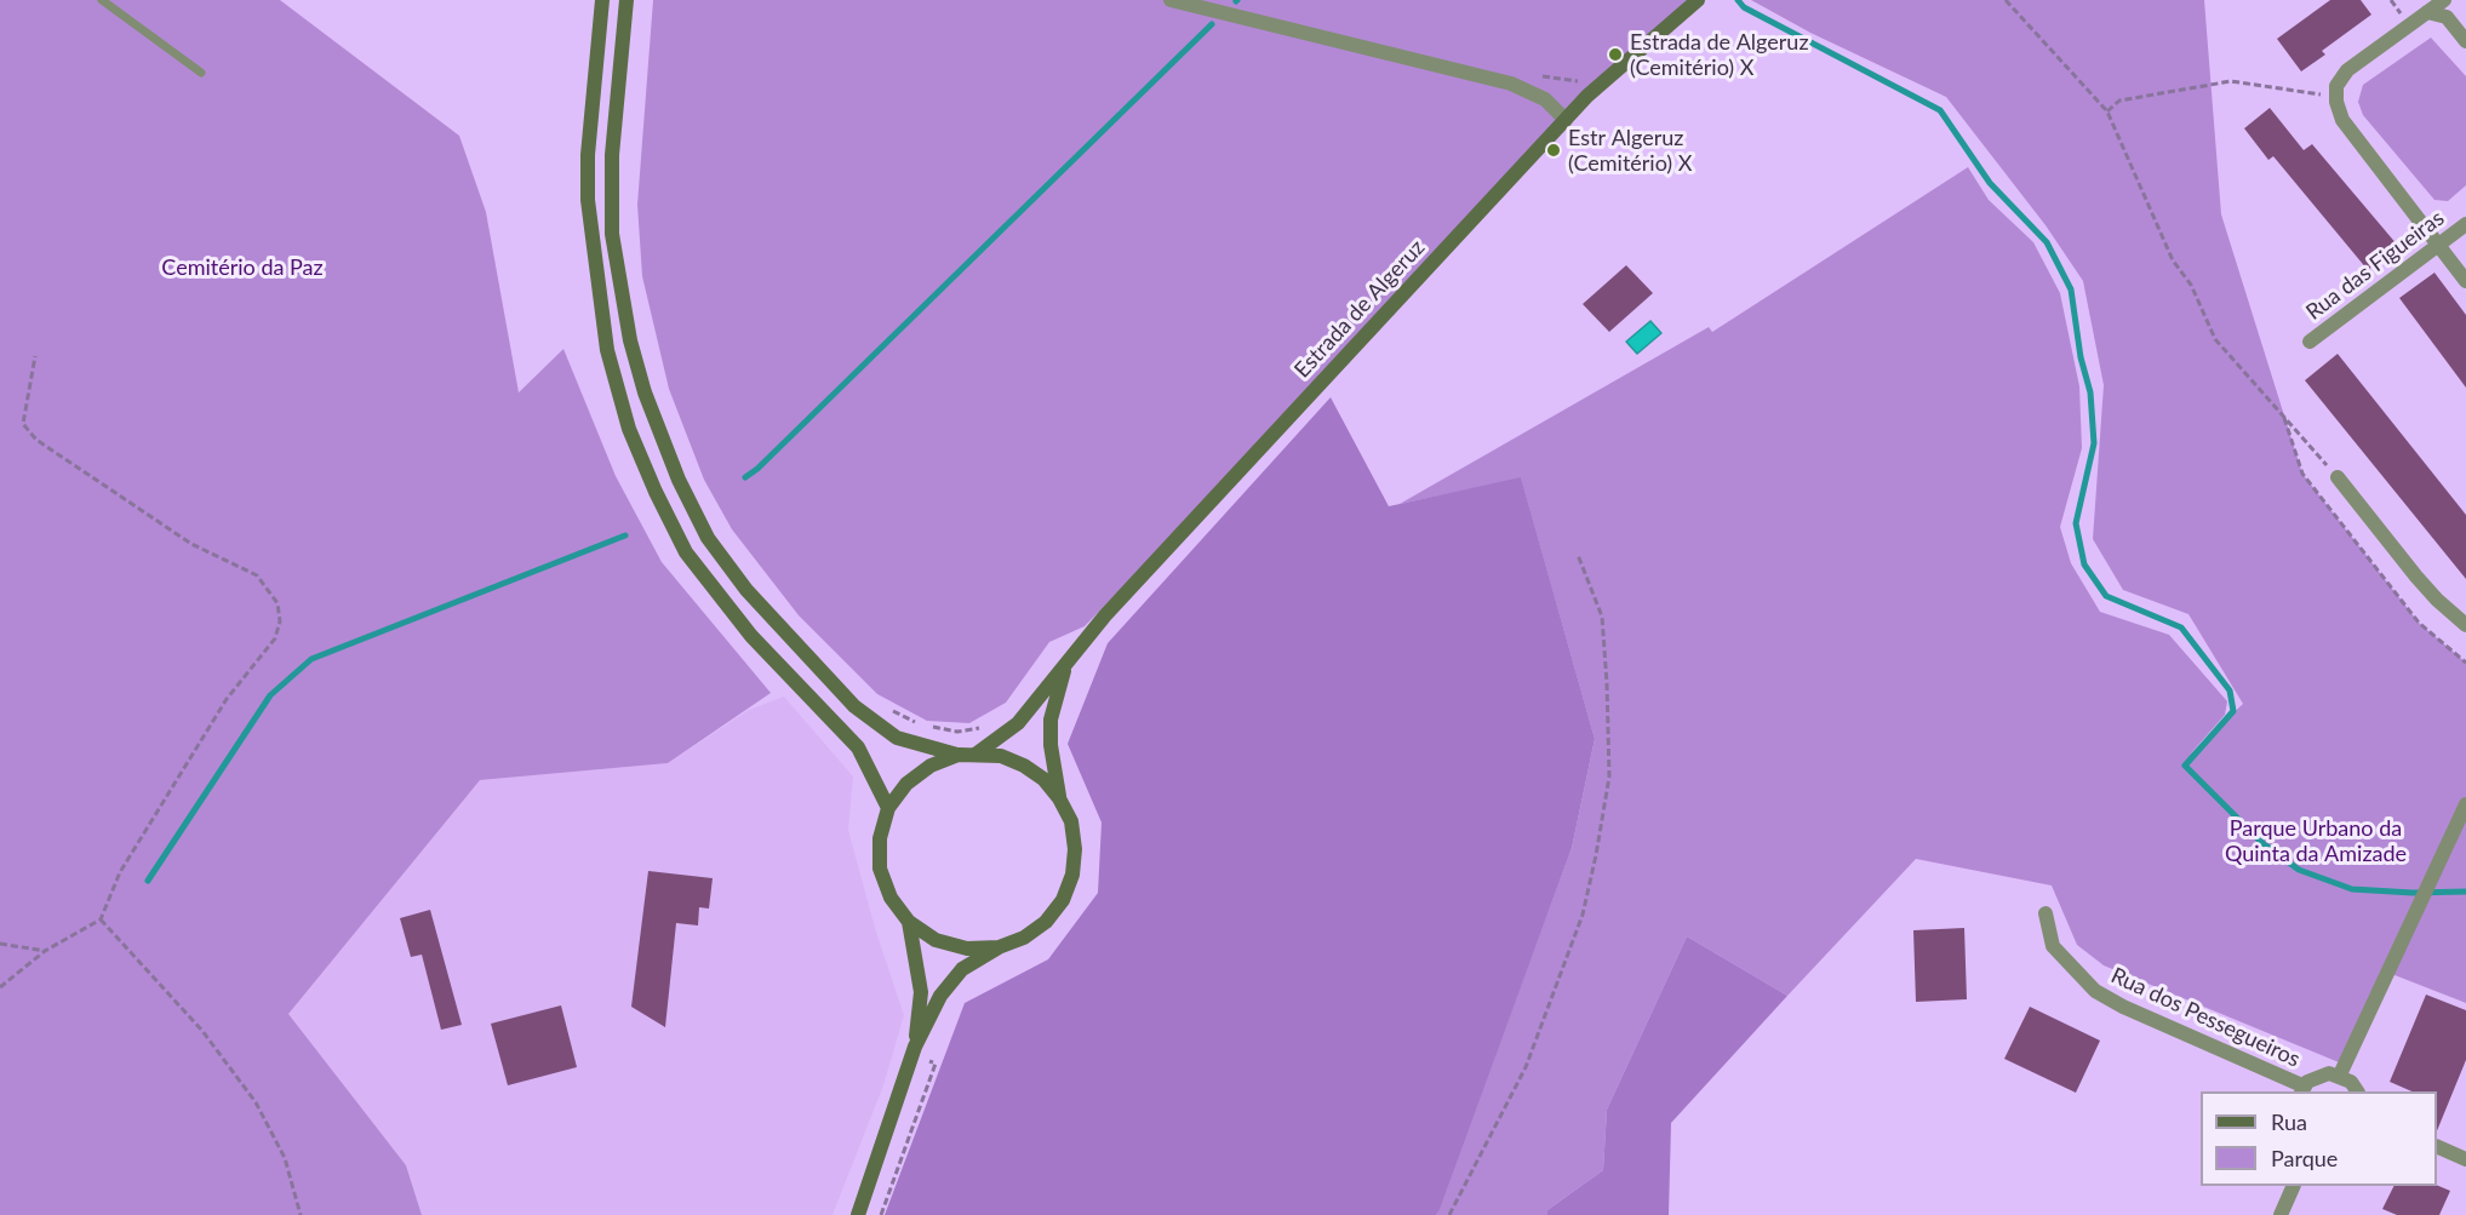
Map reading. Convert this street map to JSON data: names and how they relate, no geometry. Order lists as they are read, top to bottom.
{
  "streets": {
    "main road": ["Estrada de Algeruz"],
    "street": ["Rua das Figueiras", "Rua dos Pessegueiros"]
  },
  "parks": ["Cemitério da Paz", "Parque Urbano da Quinta da Amizade"],
  "places": ["Estrada de Algeruz (Cemitério) X", "Estr Algeruz (Cemitério) X"],
  "legend": ["Rua", "Parque"]
}
